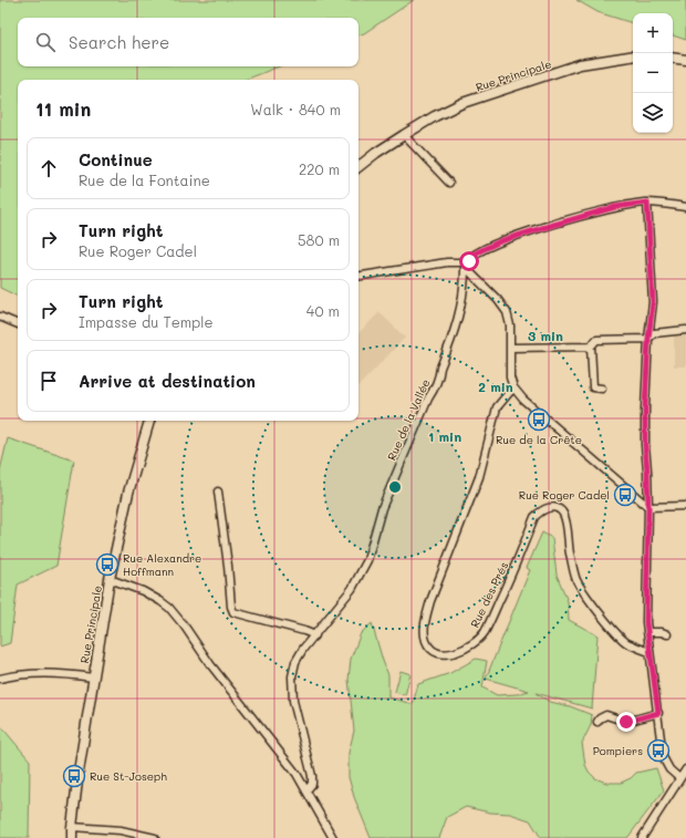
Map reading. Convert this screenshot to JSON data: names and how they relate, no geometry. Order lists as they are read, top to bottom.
{
  "streets": {
    "street": ["Rue Principale", "Rue de la Vallée", "Rue des Prés"]
  },
  "places": {
    "bus stop": [
      "Rue de la Crête",
      "Rue Roger Cadel",
      "Rue Alexandre Hoffmann",
      "Pompiers",
      "Rue St-Joseph"
    ]
  },
  "page": {
    "map_buttons": ["+", "−"],
    "search": "Search here",
    "heading": ["11 min", "Walk · 840 m"],
    "list": [
      ["Continue", "Rue de la Fontaine", "220 m"],
      ["Turn right", "Rue Roger Cadel", "580 m"],
      ["Turn right", "Impasse du Temple", "40 m"],
      "Arrive at destination"
    ]
  },
  "rings": ["3 min", "2 min", "1 min"]
}
